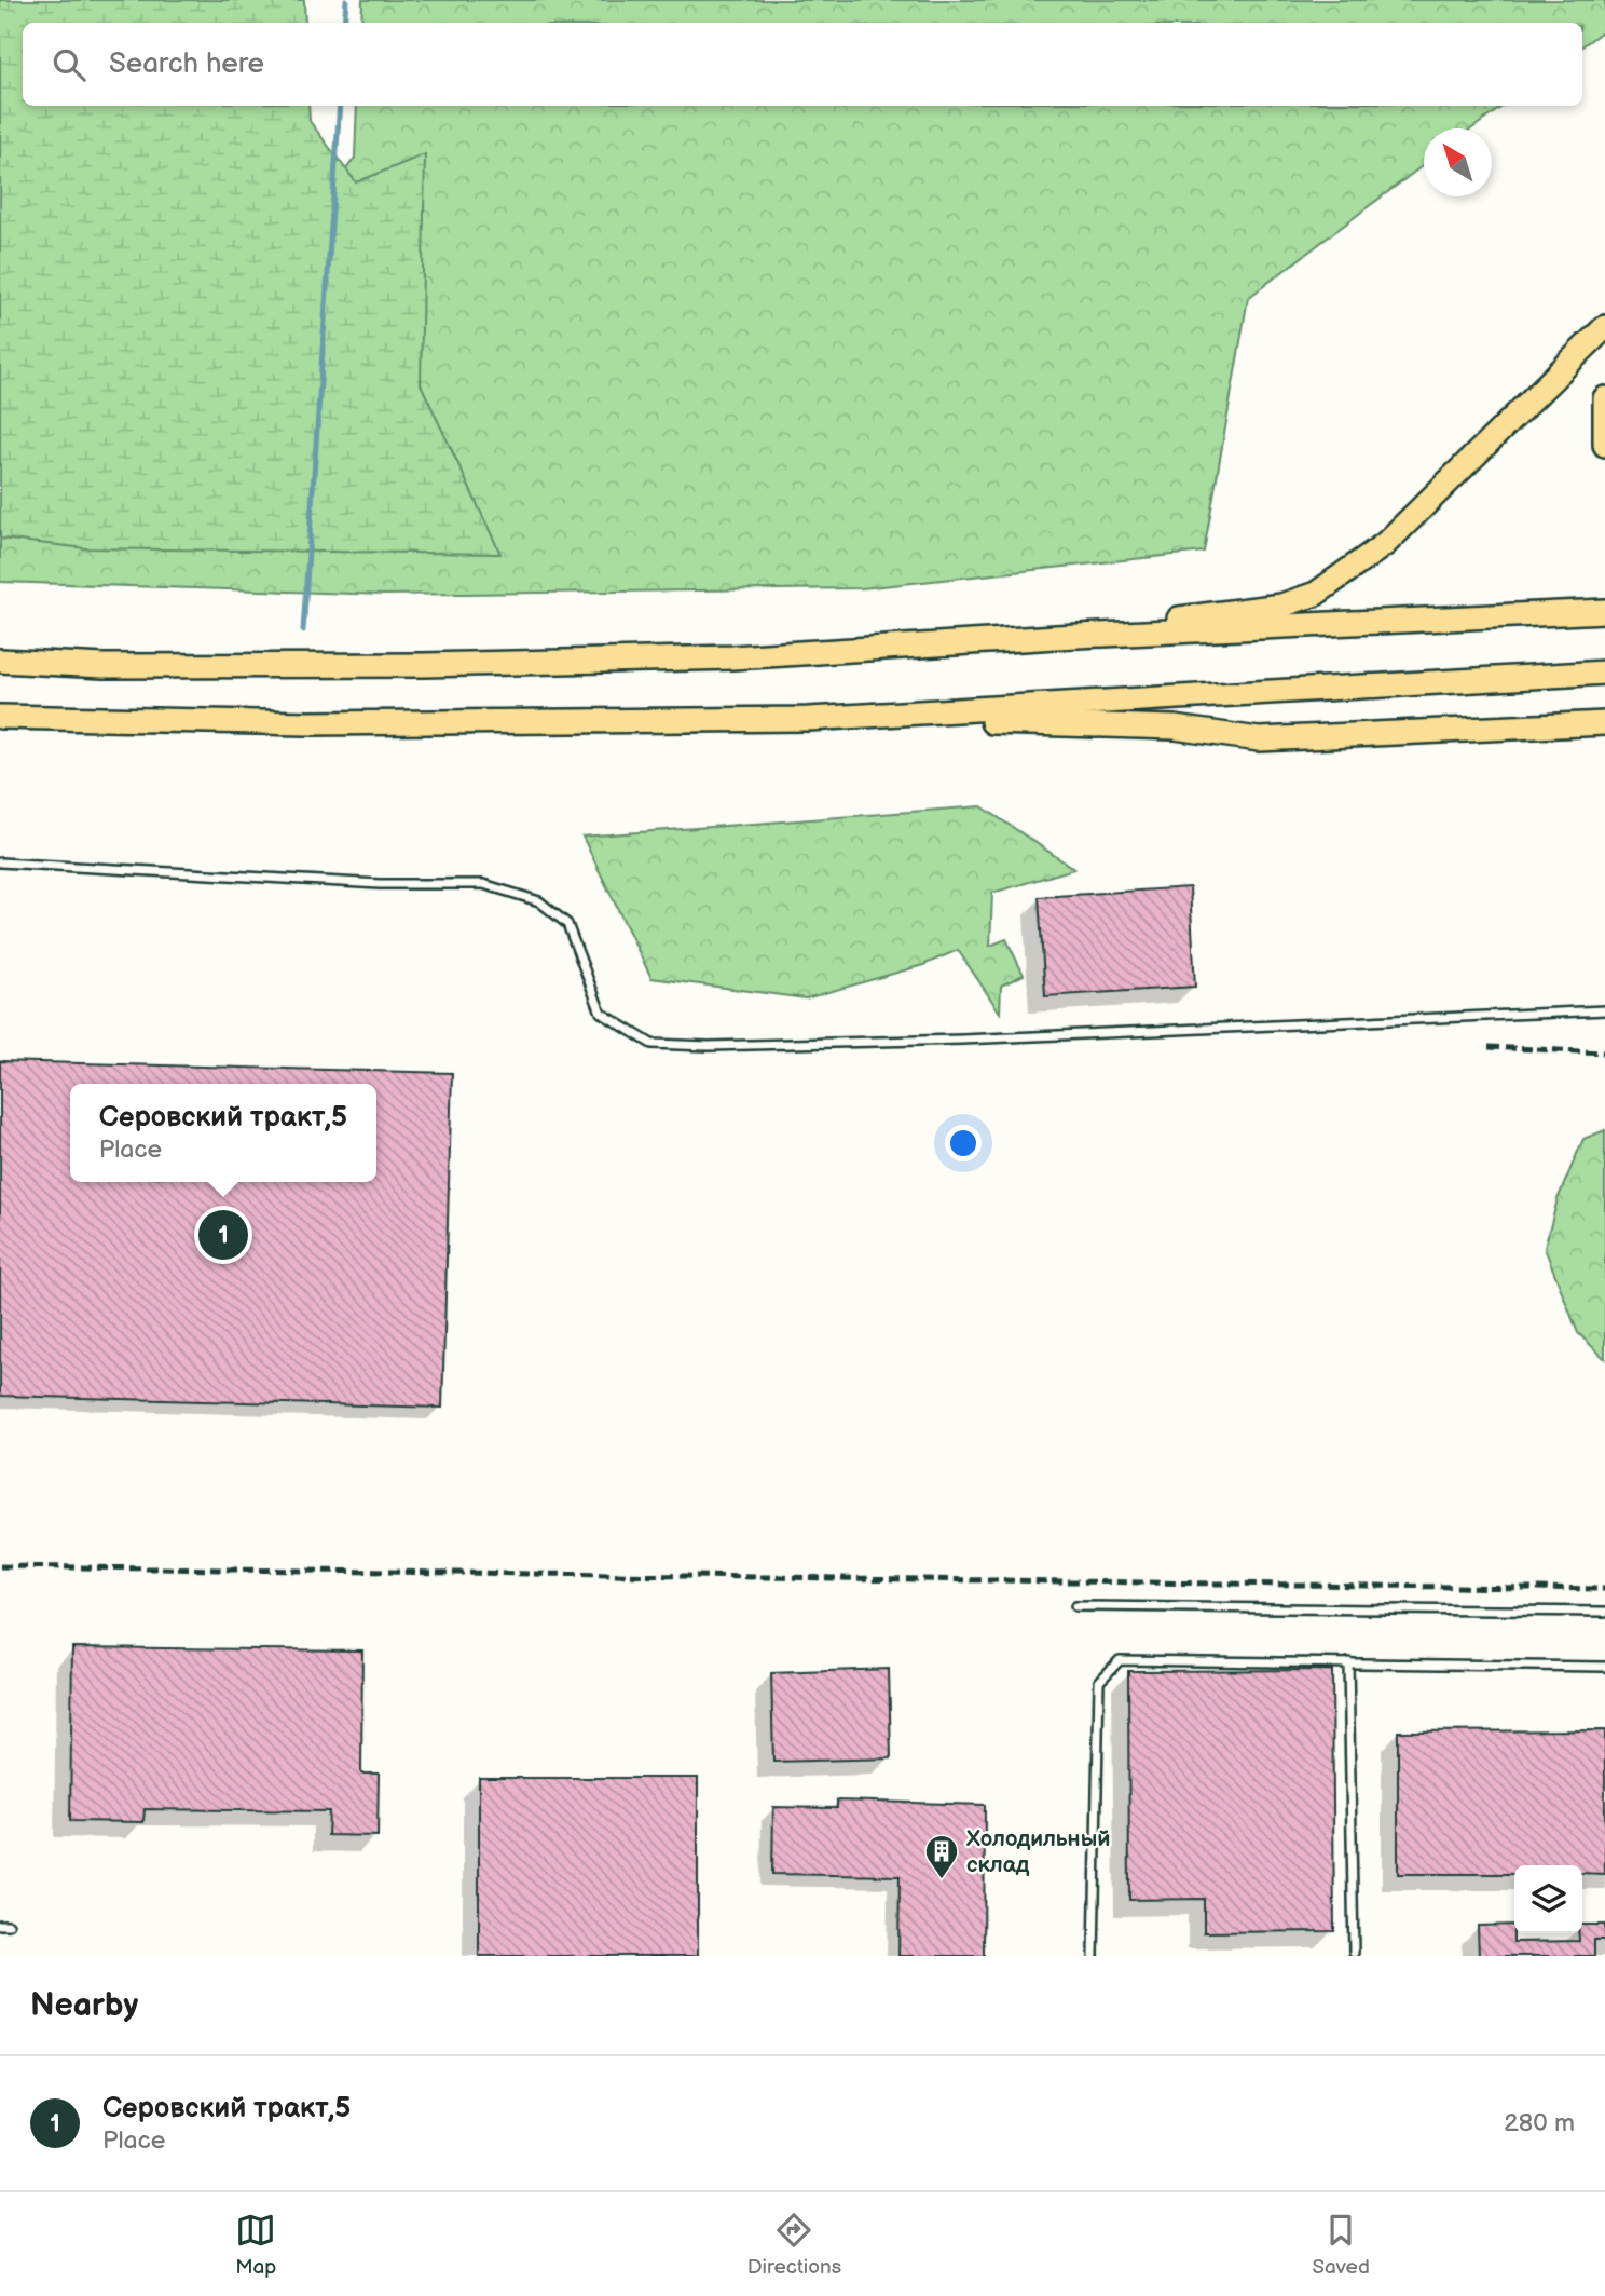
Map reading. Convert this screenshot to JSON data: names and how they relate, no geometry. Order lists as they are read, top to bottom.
{
  "places": {
    "building": ["Холодильный склад"]
  },
  "north": "top left",
  "page": {
    "search": "Search here",
    "popup": ["Серовский тракт,5", "Place"],
    "pins": "1",
    "heading": "Nearby",
    "list": [
      {
        "mark": "1",
        "name": "Серовский тракт,5",
        "note": "Place",
        "value": "280 m"
      }
    ],
    "nav": ["Map", "Directions", "Saved"]
  }
}
